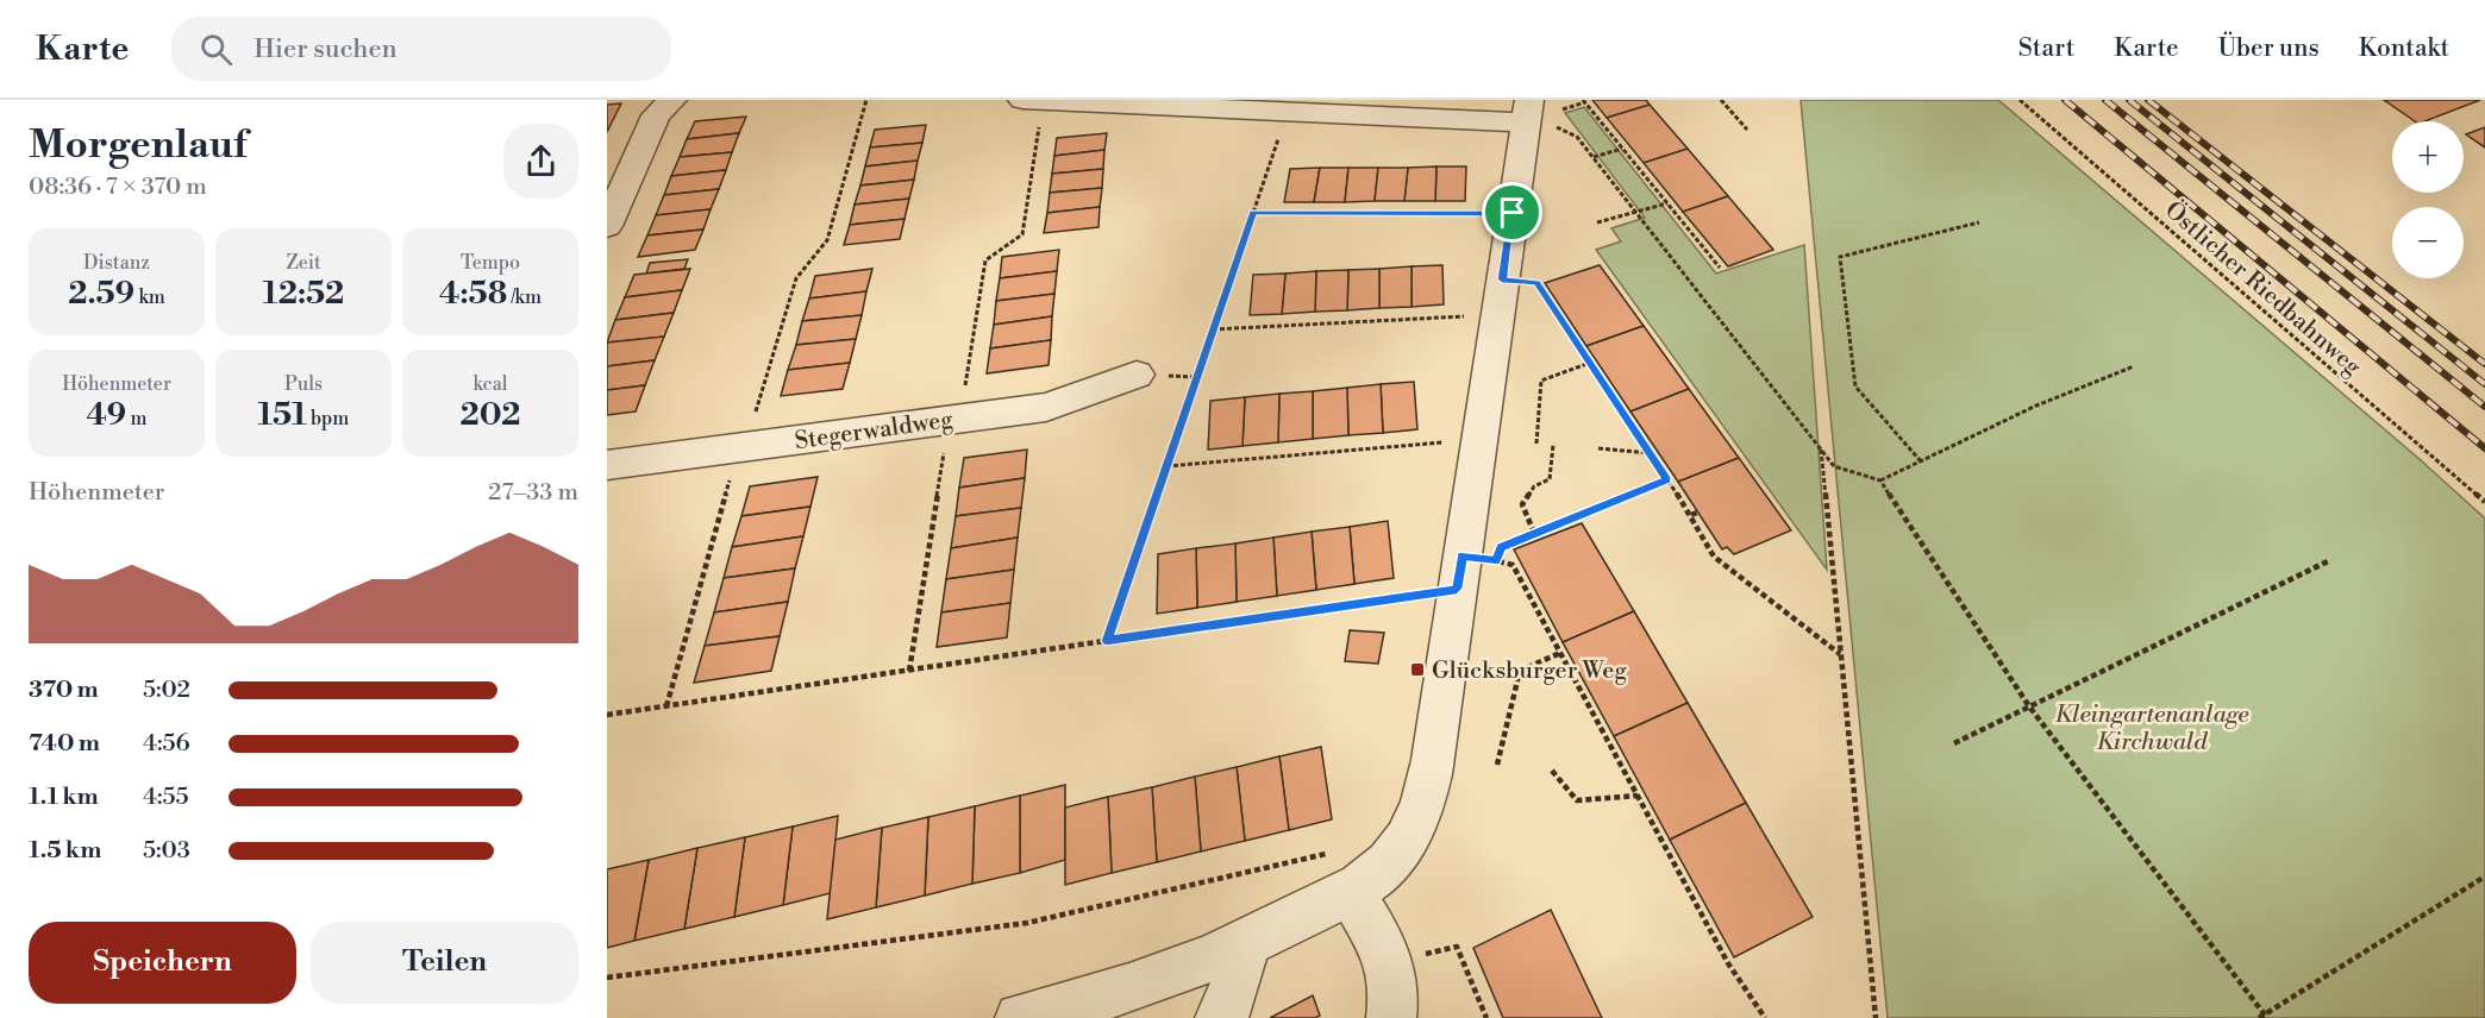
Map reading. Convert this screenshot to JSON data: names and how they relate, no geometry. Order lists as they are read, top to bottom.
{
  "streets": {
    "street": ["Stegerwaldweg"],
    "path": ["Östlicher Riedbahnweg"]
  },
  "parks": ["Kleingartenanlage Kirchwald"],
  "places": {
    "transit": ["Glücksburger Weg"]
  },
  "page": {
    "header": "Karte",
    "search": "Hier suchen",
    "nav": [
      "Start",
      "Karte",
      "Über uns",
      "Kontakt"
    ],
    "heading": ["Morgenlauf", "08:36 · 7 × 370 m"],
    "map_buttons": ["+", "−"],
    "stats": [
      ["Distanz", "2.59 km"],
      ["Zeit", "12:52"],
      ["Tempo", "4:58 /km"],
      ["Höhenmeter", "49 m"],
      ["Puls", "151 bpm"],
      ["kcal", "202"]
    ],
    "chart": ["Höhenmeter", "27–33 m"],
    "list": [
      {
        "name": "370 m",
        "note": "5:02"
      },
      {
        "name": "740 m",
        "note": "4:56"
      },
      {
        "name": "1.1 km",
        "note": "4:55"
      },
      {
        "name": "1.5 km",
        "note": "5:03"
      }
    ],
    "buttons": ["Speichern", "Teilen"]
  }
}
